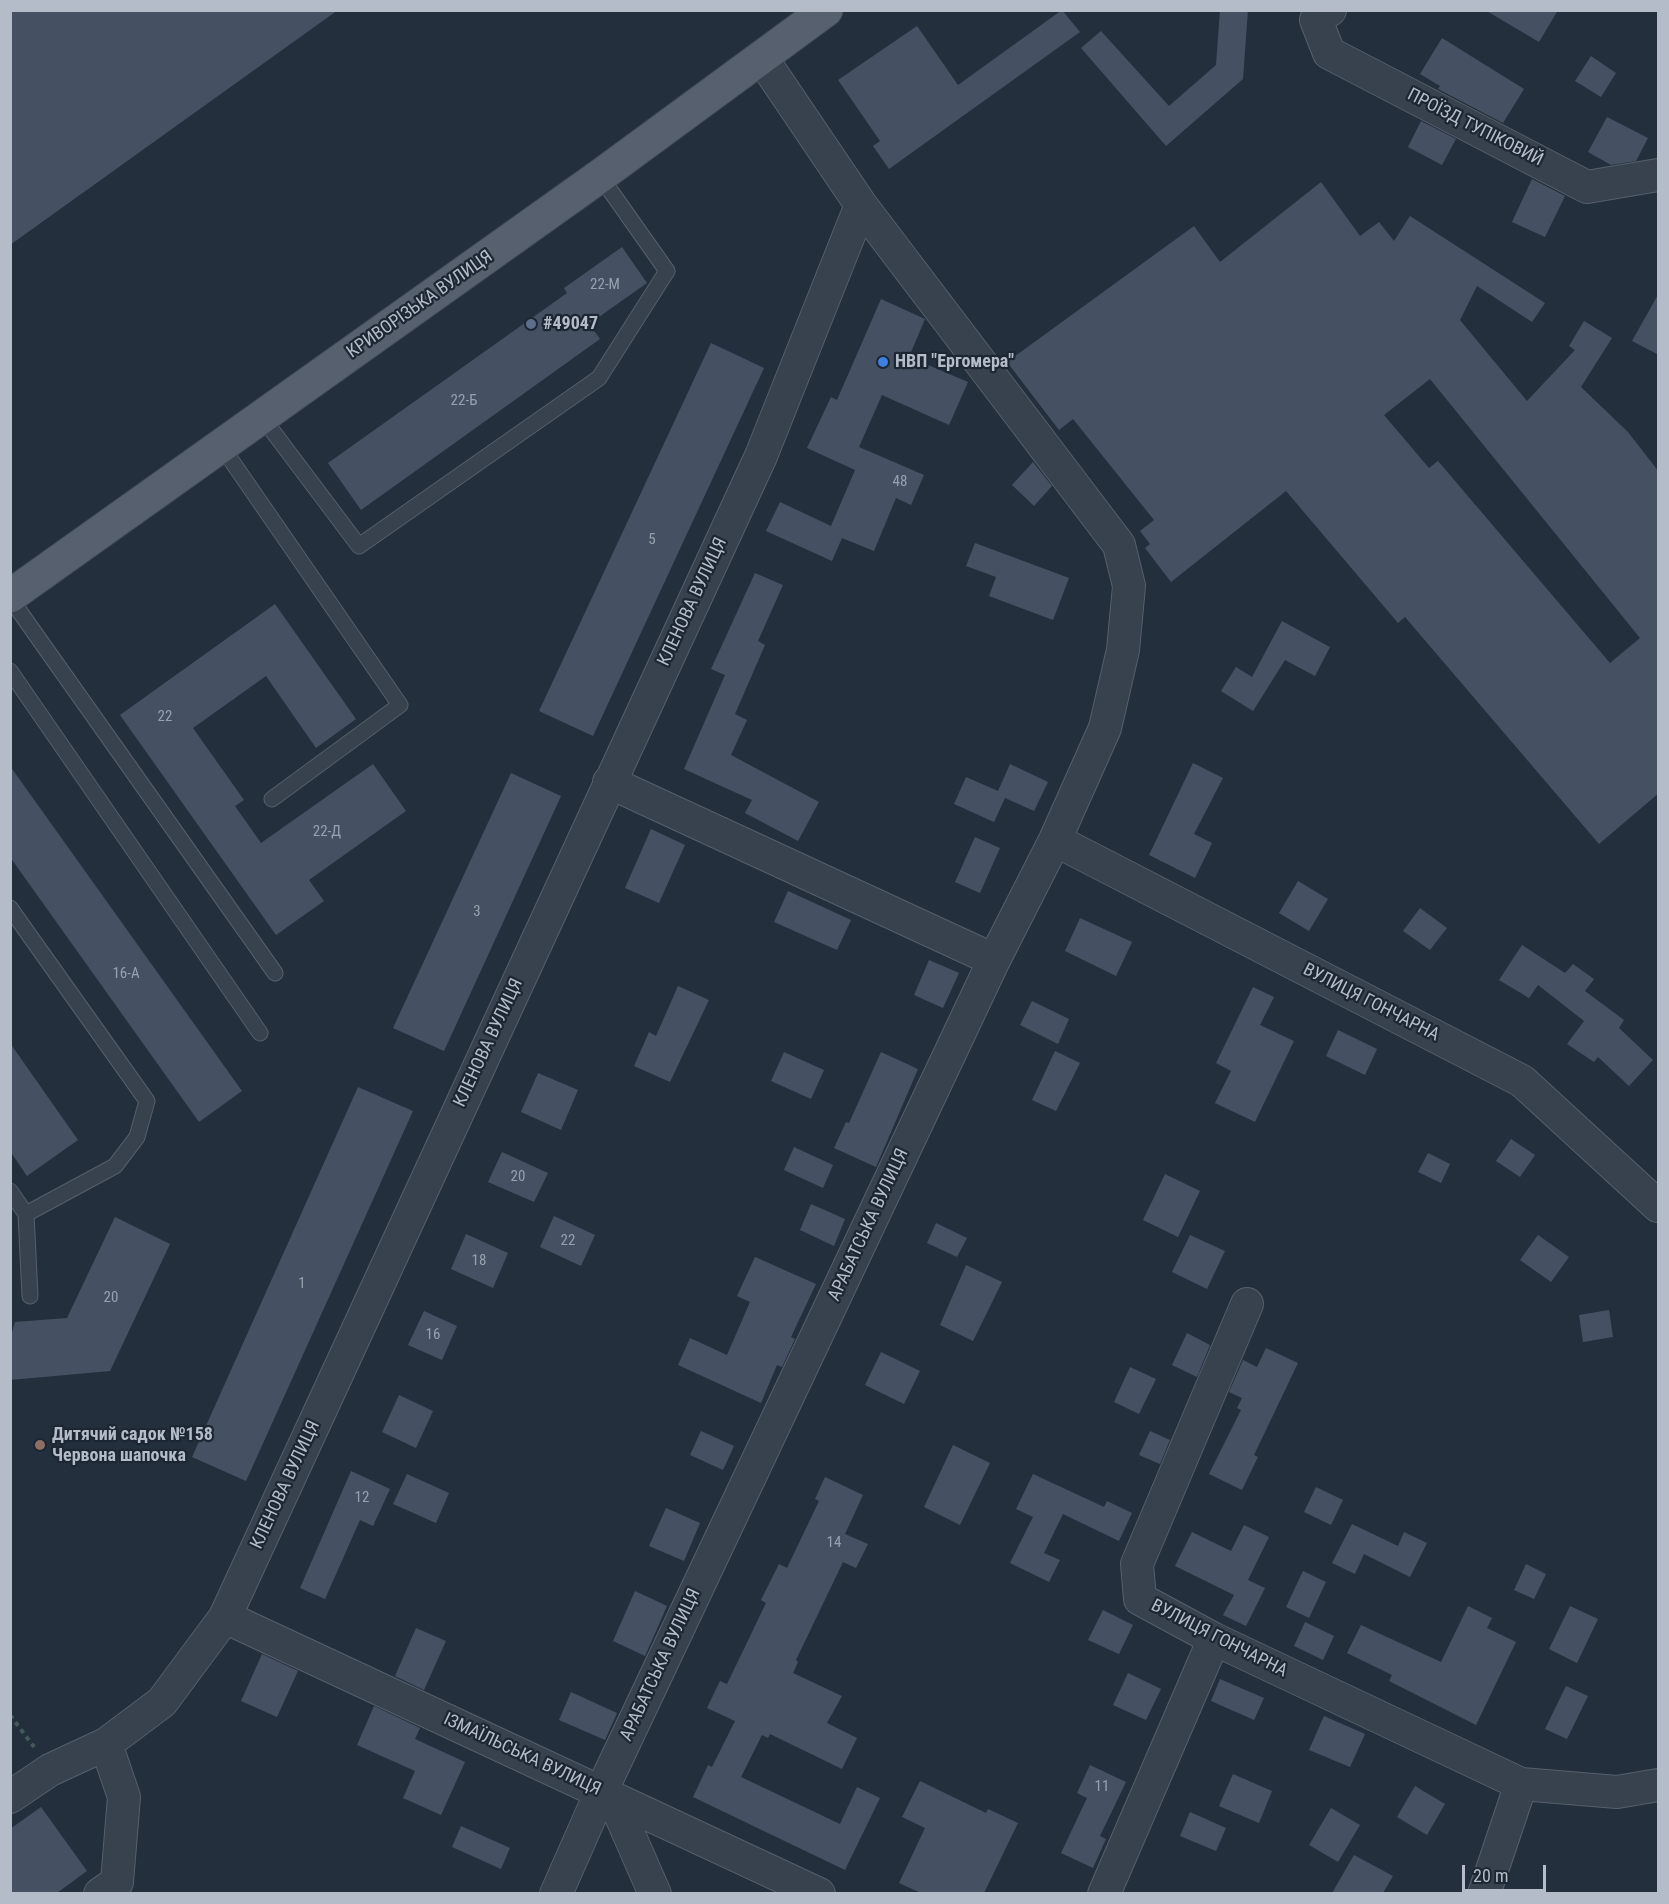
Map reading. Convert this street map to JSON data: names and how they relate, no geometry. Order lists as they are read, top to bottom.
{
  "streets": {
    "main road": ["КРИВОРІЗЬКА ВУЛИЦЯ"],
    "street": [
      "ПРОЇЗД ТУПІКОВИЙ",
      "КЛЕНОВА ВУЛИЦЯ",
      "ВУЛИЦЯ ГОНЧАРНА",
      "АРАБАТСЬКА ВУЛИЦЯ",
      "ІЗМАЇЛЬСЬКА ВУЛИЦЯ"
    ]
  },
  "crossings": [
    ["КЛЕНОВА ВУЛИЦЯ", "АРАБАТСЬКА ВУЛИЦЯ"],
    ["КЛЕНОВА ВУЛИЦЯ", "ІЗМАЇЛЬСЬКА ВУЛИЦЯ"],
    ["ВУЛИЦЯ ГОНЧАРНА", "АРАБАТСЬКА ВУЛИЦЯ"],
    ["АРАБАТСЬКА ВУЛИЦЯ", "ІЗМАЇЛЬСЬКА ВУЛИЦЯ"]
  ],
  "places": ["#49047", "НВП \"Ергомера\"", "Дитячий садок №158 Червона шапочка"],
  "house_numbers": [
    "22-М",
    "22-Б",
    "48",
    "5",
    "22",
    "22-Д",
    "3",
    "16-А",
    "20",
    "22",
    "18",
    "1",
    "20",
    "16",
    "12",
    "14",
    "11"
  ],
  "scale_bar": "20 m"
}
